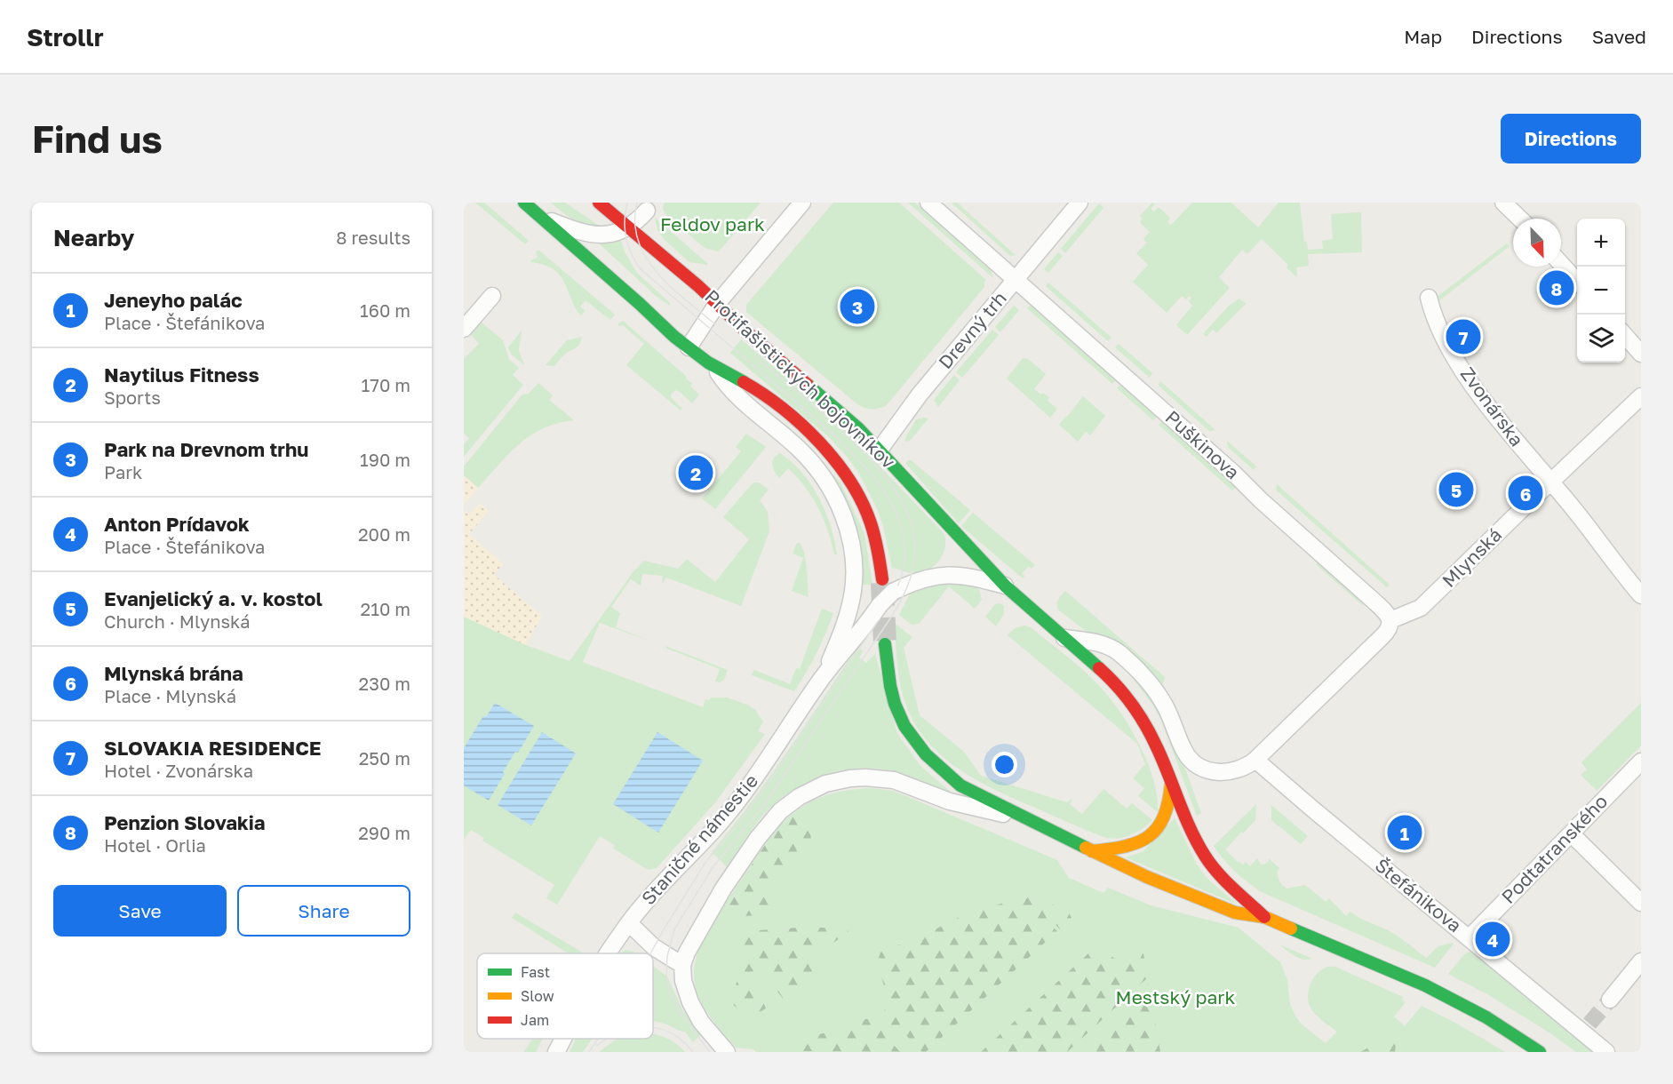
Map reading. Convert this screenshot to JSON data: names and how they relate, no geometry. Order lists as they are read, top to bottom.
{
  "streets": {
    "street": [
      "Drevný trh",
      "Protifašistických bojovníkov",
      "Zvonárska",
      "Puškinova",
      "Mlynská",
      "Staničné námestie",
      "Podtatranského",
      "Štefánikova"
    ]
  },
  "crossings": [
    ["Drevný trh", "Protifašistických bojovníkov"],
    ["Drevný trh", "Puškinova"],
    ["Protifašistických bojovníkov", "Staničné námestie"],
    ["Zvonárska", "Mlynská"],
    ["Puškinova", "Mlynská"],
    ["Podtatranského", "Štefánikova"]
  ],
  "parks": ["Feldov park", "Mestský park"],
  "legend": ["Fast", "Slow", "Jam"],
  "north": "bottom right",
  "page": {
    "header": "Strollr",
    "nav": ["Map", "Directions", "Saved"],
    "buttons": [
      "Directions",
      ["Save", "Share"]
    ],
    "title": "Find us",
    "heading": ["Nearby", "8 results"],
    "map_buttons": ["+", "−"],
    "pins": [
      "8",
      "3",
      "7",
      "2",
      "5",
      "6",
      "1",
      "4"
    ],
    "list": [
      {
        "mark": "1",
        "name": "Jeneyho palác",
        "note": "Place · Štefánikova",
        "value": "160 m"
      },
      {
        "mark": "2",
        "name": "Naytilus Fitness",
        "note": "Sports",
        "value": "170 m"
      },
      {
        "mark": "3",
        "name": "Park na Drevnom trhu",
        "note": "Park",
        "value": "190 m"
      },
      {
        "mark": "4",
        "name": "Anton Prídavok",
        "note": "Place · Štefánikova",
        "value": "200 m"
      },
      {
        "mark": "5",
        "name": "Evanjelický a. v. kostol",
        "note": "Church · Mlynská",
        "value": "210 m"
      },
      {
        "mark": "6",
        "name": "Mlynská brána",
        "note": "Place · Mlynská",
        "value": "230 m"
      },
      {
        "mark": "7",
        "name": "SLOVAKIA RESIDENCE",
        "note": "Hotel · Zvonárska",
        "value": "250 m"
      },
      {
        "mark": "8",
        "name": "Penzion Slovakia",
        "note": "Hotel · Orlia",
        "value": "290 m"
      }
    ]
  }
}
